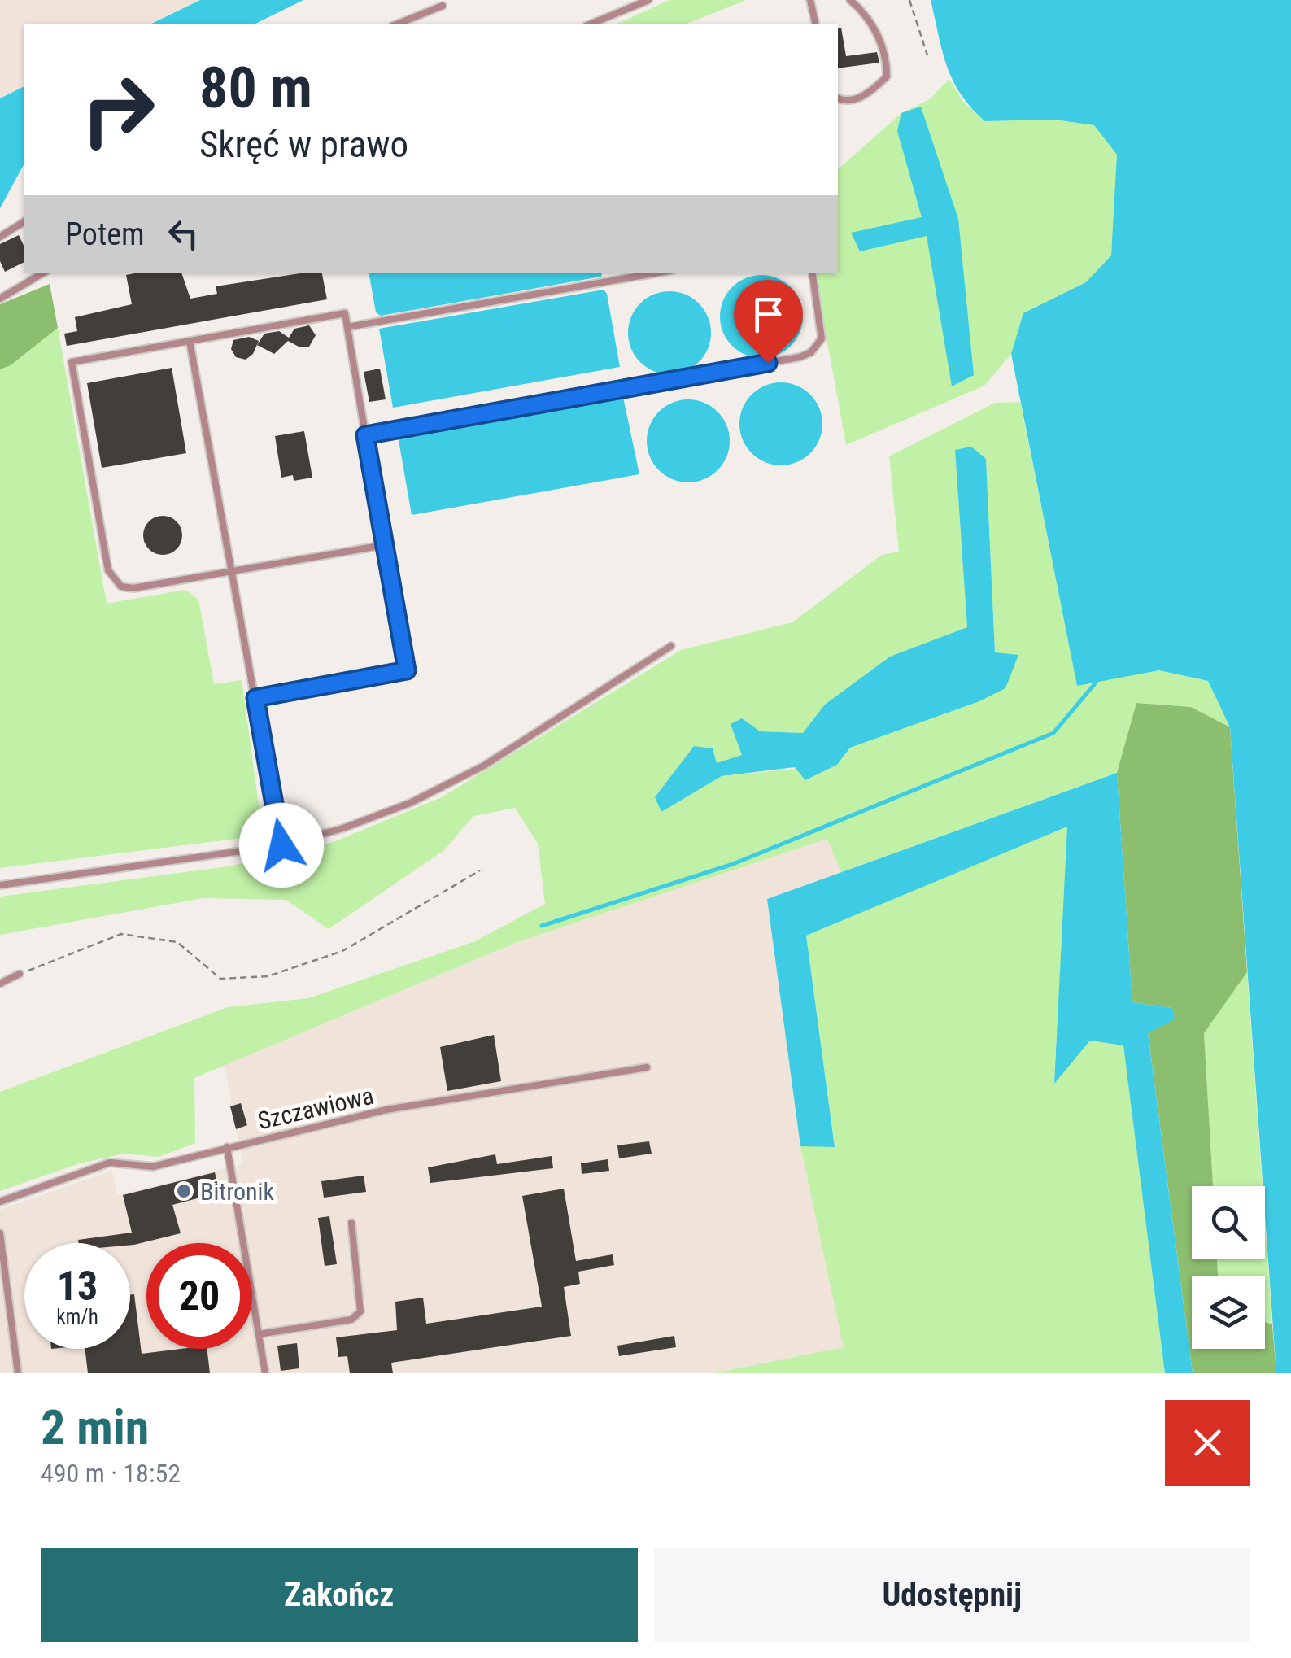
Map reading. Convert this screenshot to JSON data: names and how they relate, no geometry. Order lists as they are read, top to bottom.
{
  "streets": {
    "lane": ["Szczawiowa"]
  },
  "places": ["Bitronik"],
  "page": {
    "turn": ["80 m", "Skręć w prawo"],
    "then": "Potem",
    "speed": "13 km/h",
    "limit": "20",
    "heading": ["2 min", "490 m · 18:52"],
    "buttons": ["Zakończ", "Udostępnij"]
  }
}
